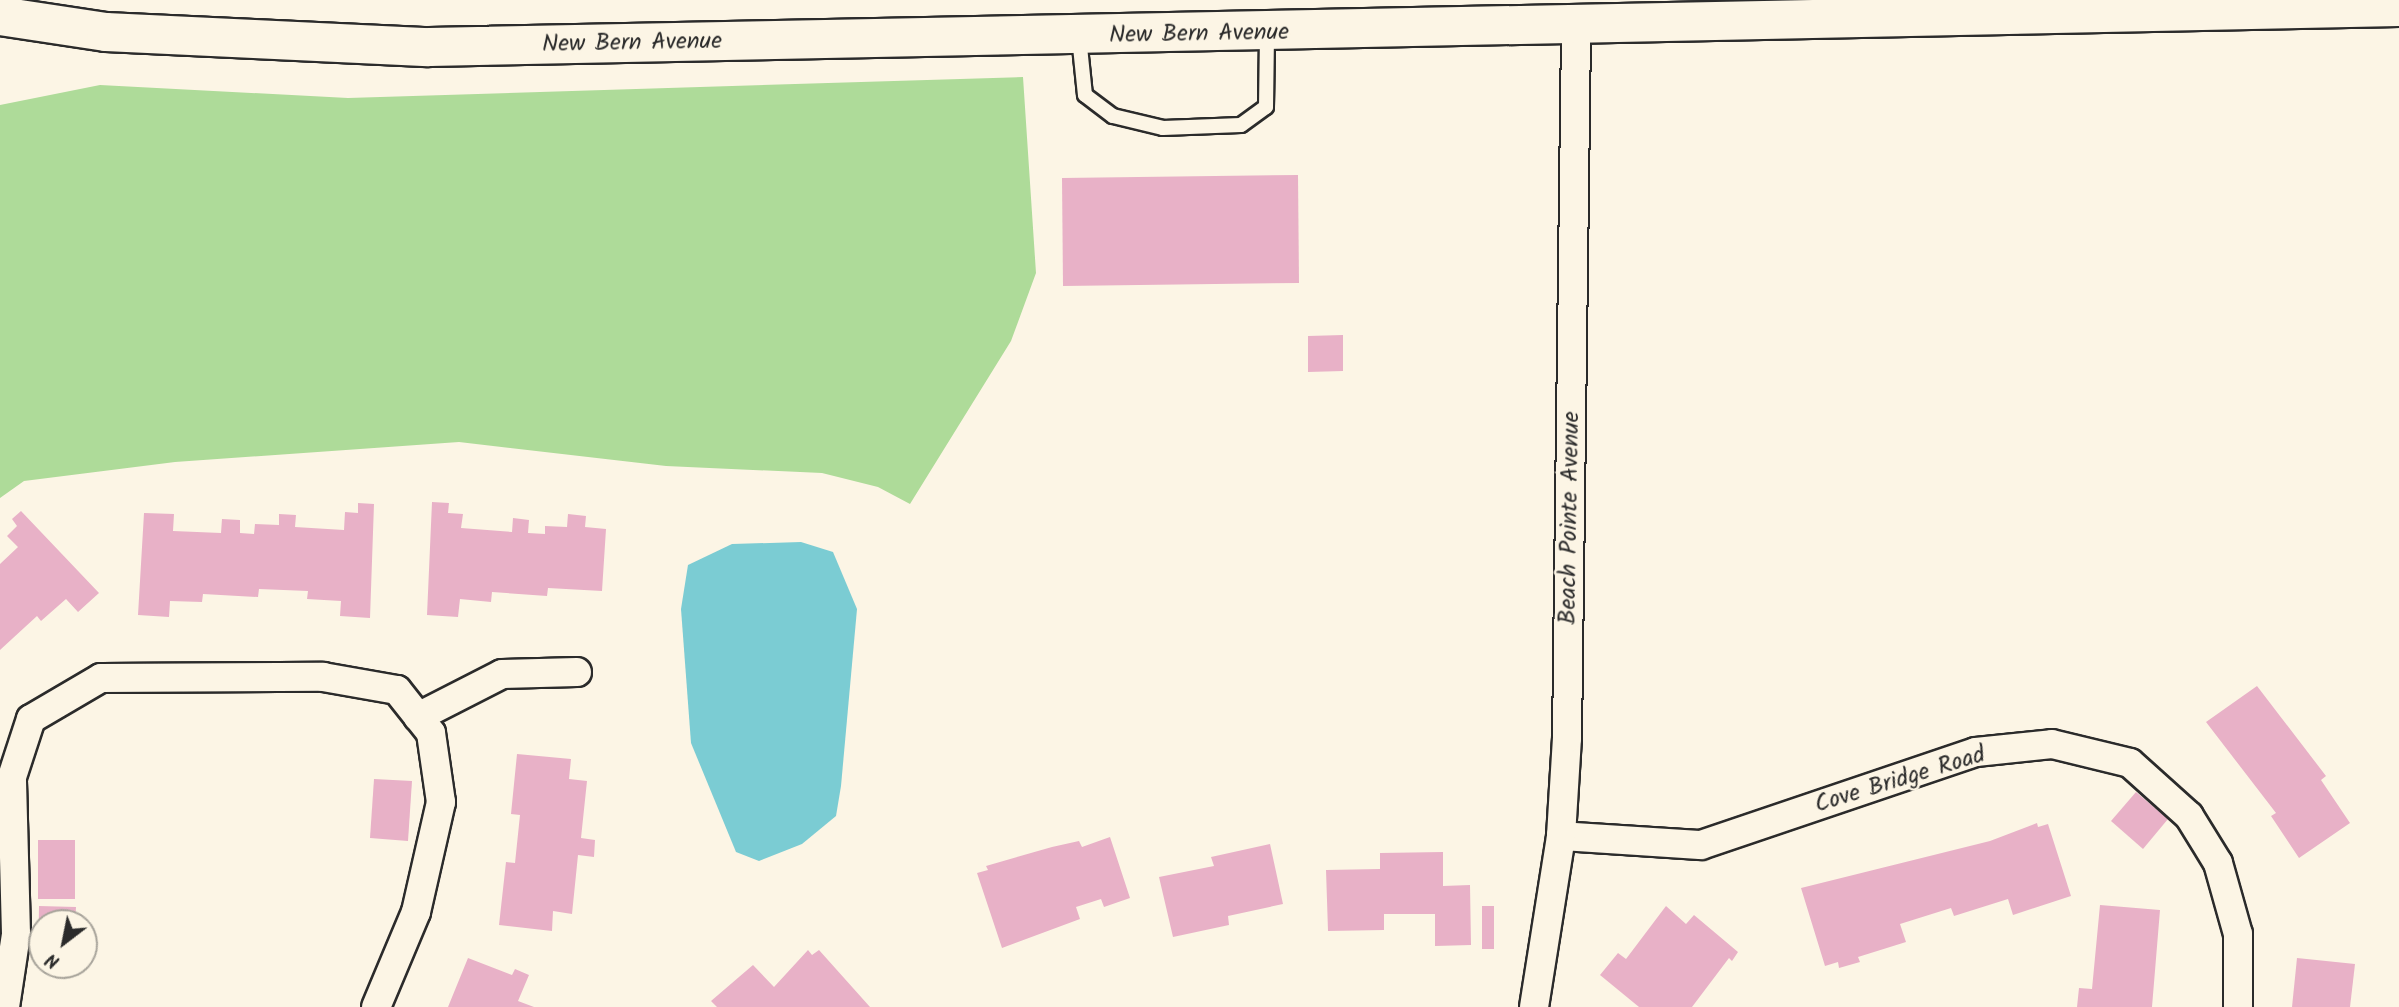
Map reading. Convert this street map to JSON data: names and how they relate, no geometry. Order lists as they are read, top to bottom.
{
  "streets": {
    "main road": ["New Bern Avenue"],
    "street": ["Beach Pointe Avenue", "Cove Bridge Road"]
  },
  "crossings": [
    ["New Bern Avenue", "Beach Pointe Avenue"],
    ["Beach Pointe Avenue", "Cove Bridge Road"]
  ],
  "north": "bottom left"
}
